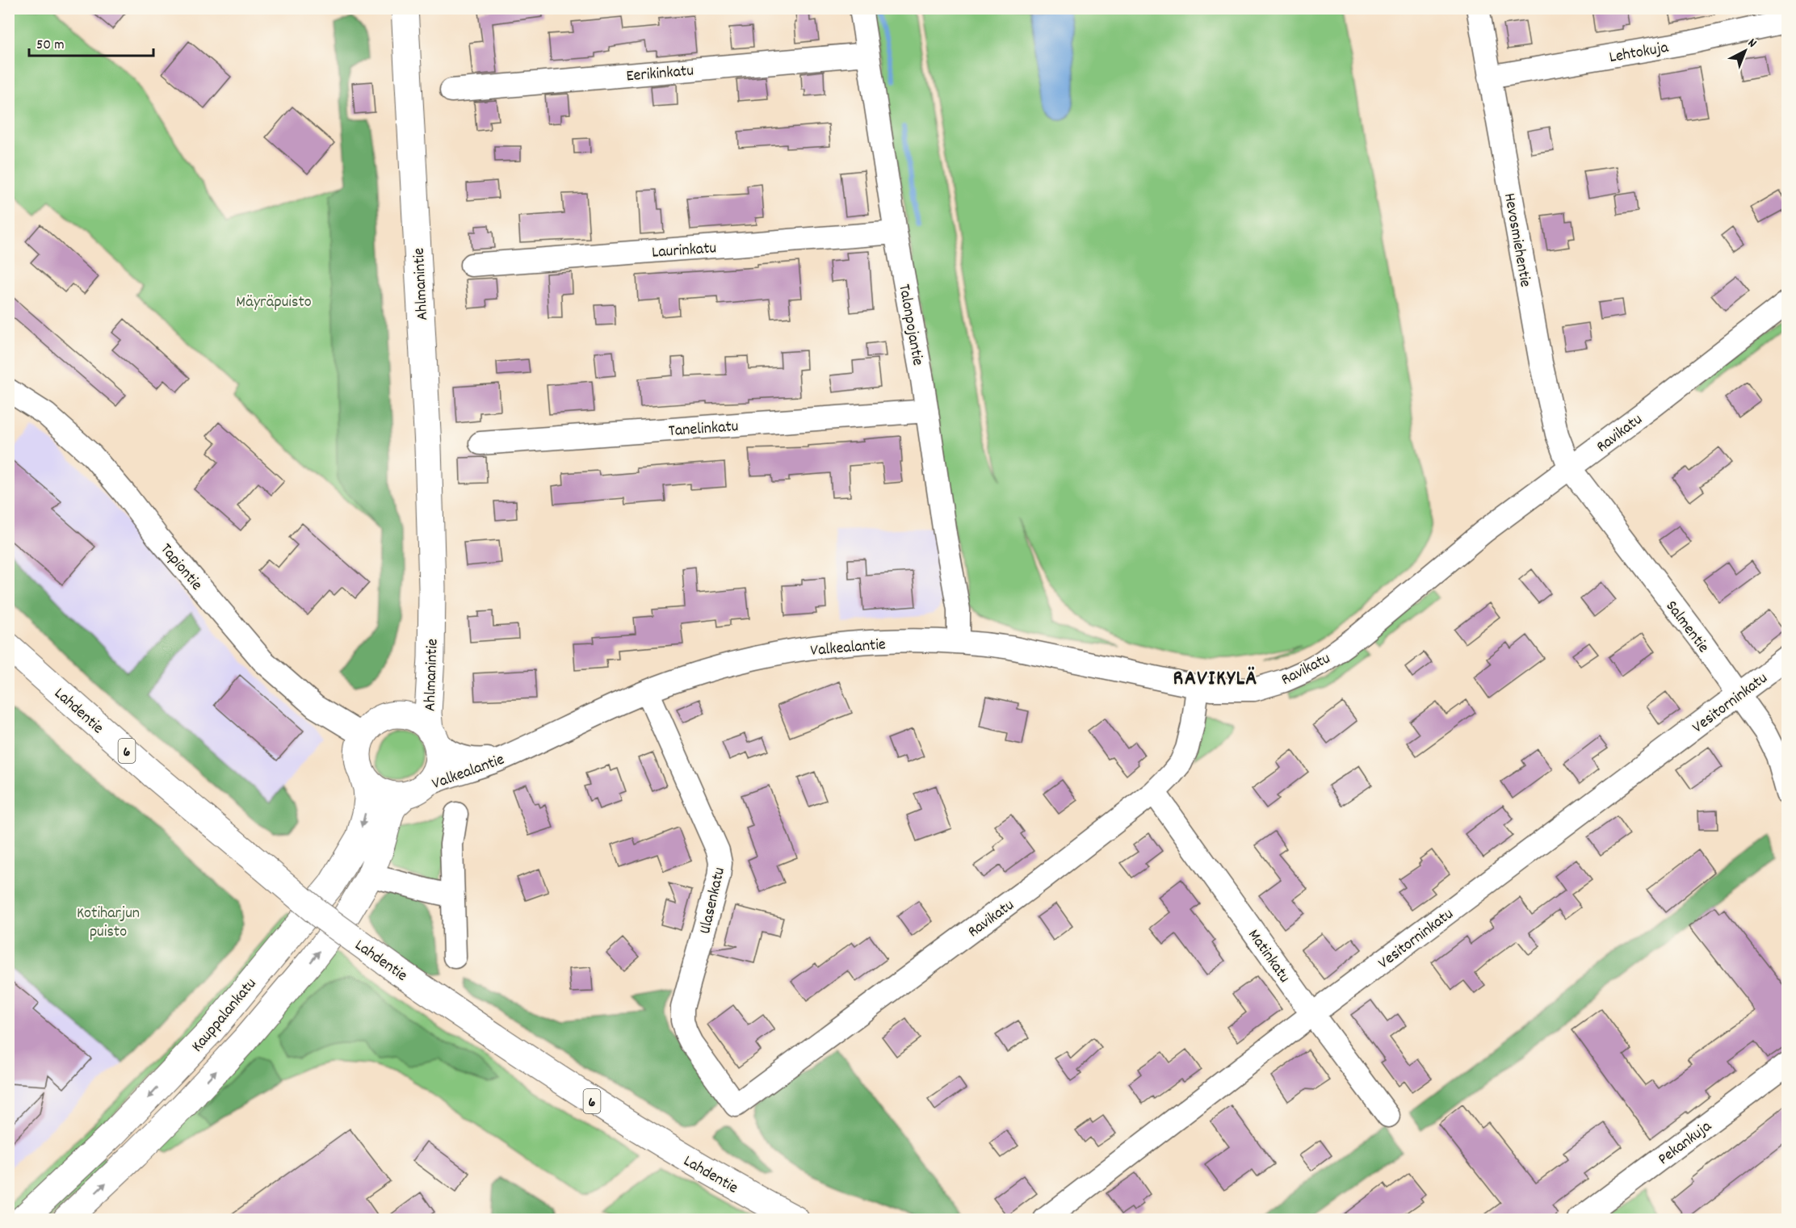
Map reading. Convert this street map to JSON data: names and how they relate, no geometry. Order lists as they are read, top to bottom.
{
  "streets": {
    "main road": [
      "Ahlmanintie",
      "Lahdentie",
      "6",
      "Kauppalankatu"
    ],
    "street": [
      "Lehtokuja",
      "Eerikinkatu",
      "Hevosmiehentie",
      "Laurinkatu",
      "Talonpojantie",
      "Tanelinkatu",
      "Ravikatu",
      "Tapiontie",
      "Salmentie",
      "Valkealantie",
      "Vesitorninkatu",
      "Ulasenkatu",
      "Matinkatu",
      "Pekankuja"
    ]
  },
  "crossings": [
    ["Lehtokuja", "Hevosmiehentie"],
    ["Eerikinkatu", "Talonpojantie"],
    ["Hevosmiehentie", "Ravikatu"],
    ["Hevosmiehentie", "Salmentie"],
    ["Laurinkatu", "Talonpojantie"],
    ["Ahlmanintie", "Tapiontie"],
    ["Ahlmanintie", "Valkealantie"],
    ["Ahlmanintie", "Kauppalankatu"],
    ["Talonpojantie", "Tanelinkatu"],
    ["Talonpojantie", "Valkealantie"],
    ["Ravikatu", "Salmentie"],
    ["Ravikatu", "Valkealantie"],
    ["Ravikatu", "Ulasenkatu"],
    ["Ravikatu", "Matinkatu"],
    ["Tapiontie", "Valkealantie"],
    ["Tapiontie", "Kauppalankatu"],
    ["Salmentie", "Vesitorninkatu"],
    ["Valkealantie", "Ulasenkatu"],
    ["Valkealantie", "Kauppalankatu"],
    ["Vesitorninkatu", "Matinkatu"]
  ],
  "districts": ["RAVIKYLÄ"],
  "parks": ["Mäyräpuisto", "Kotiharjun puisto"],
  "scale_bar": "50 m",
  "north": "top right"
}
